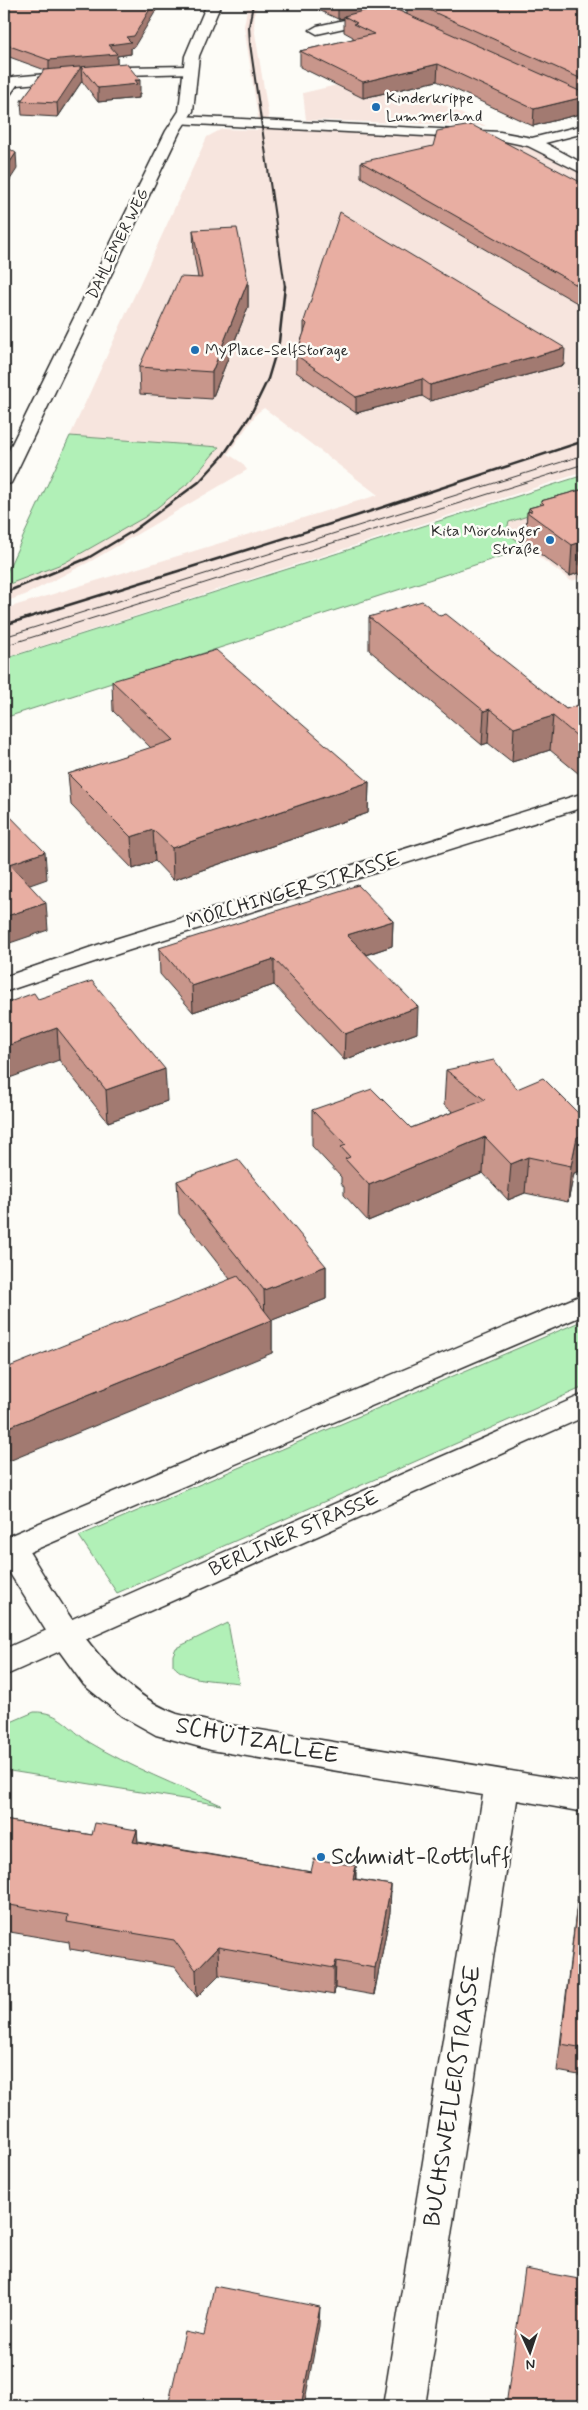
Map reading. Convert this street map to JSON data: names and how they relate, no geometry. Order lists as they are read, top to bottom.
{
  "streets": {
    "street": [
      "DAHLEMER WEG",
      "MÖRCHINGER STRASSE",
      "BERLINER STRASSE",
      "SCHÜTZALLEE",
      "BUCHSWEILERSTRASSE"
    ]
  },
  "crossings": [
    ["BERLINER STRASSE", "SCHÜTZALLEE"],
    ["SCHÜTZALLEE", "BUCHSWEILERSTRASSE"]
  ],
  "places": [
    "Kinderkrippe Lummerland",
    "MyPlace-SelfStorage",
    "Kita Mörchinger Straße",
    "Schmidt-Rottluff"
  ],
  "north": "bottom"
}
